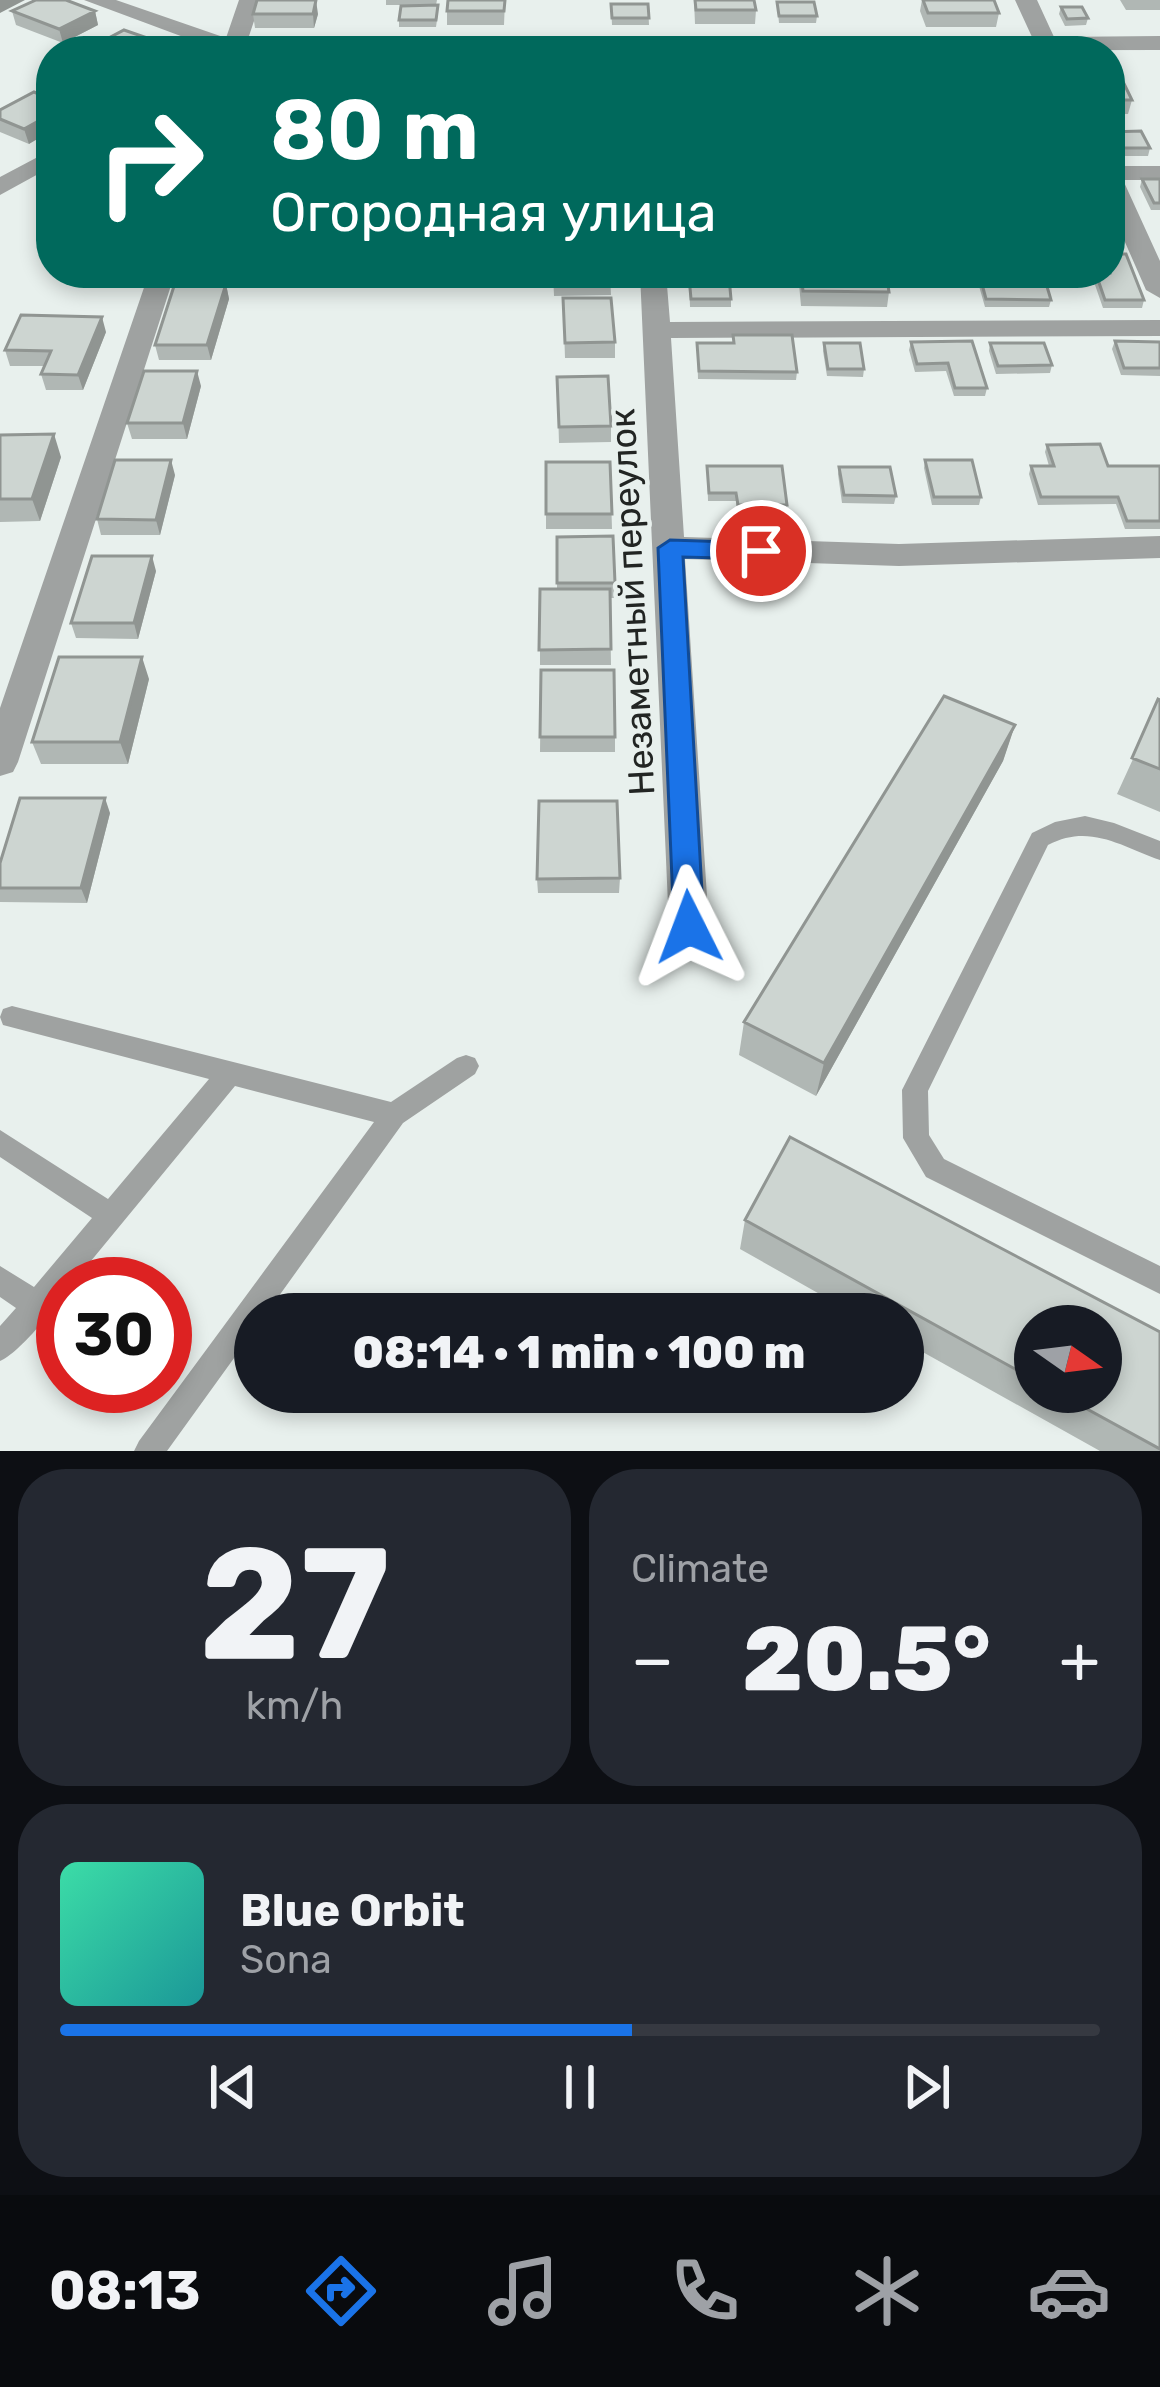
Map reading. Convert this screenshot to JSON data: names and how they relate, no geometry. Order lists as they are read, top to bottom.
{
  "streets": {
    "street": ["Незаметный переулок"]
  },
  "north": "right",
  "page": {
    "turn": ["80 m", "Огородная улица"],
    "limit": "30",
    "trip": "08:14 · 1 min · 100 m",
    "tile": [
      ["27", "km/h"],
      "Climate"
    ],
    "heat": ["−", "20.5°", "+"],
    "song": ["Blue Orbit", "Sona"],
    "tabs": "08:13"
  }
}
